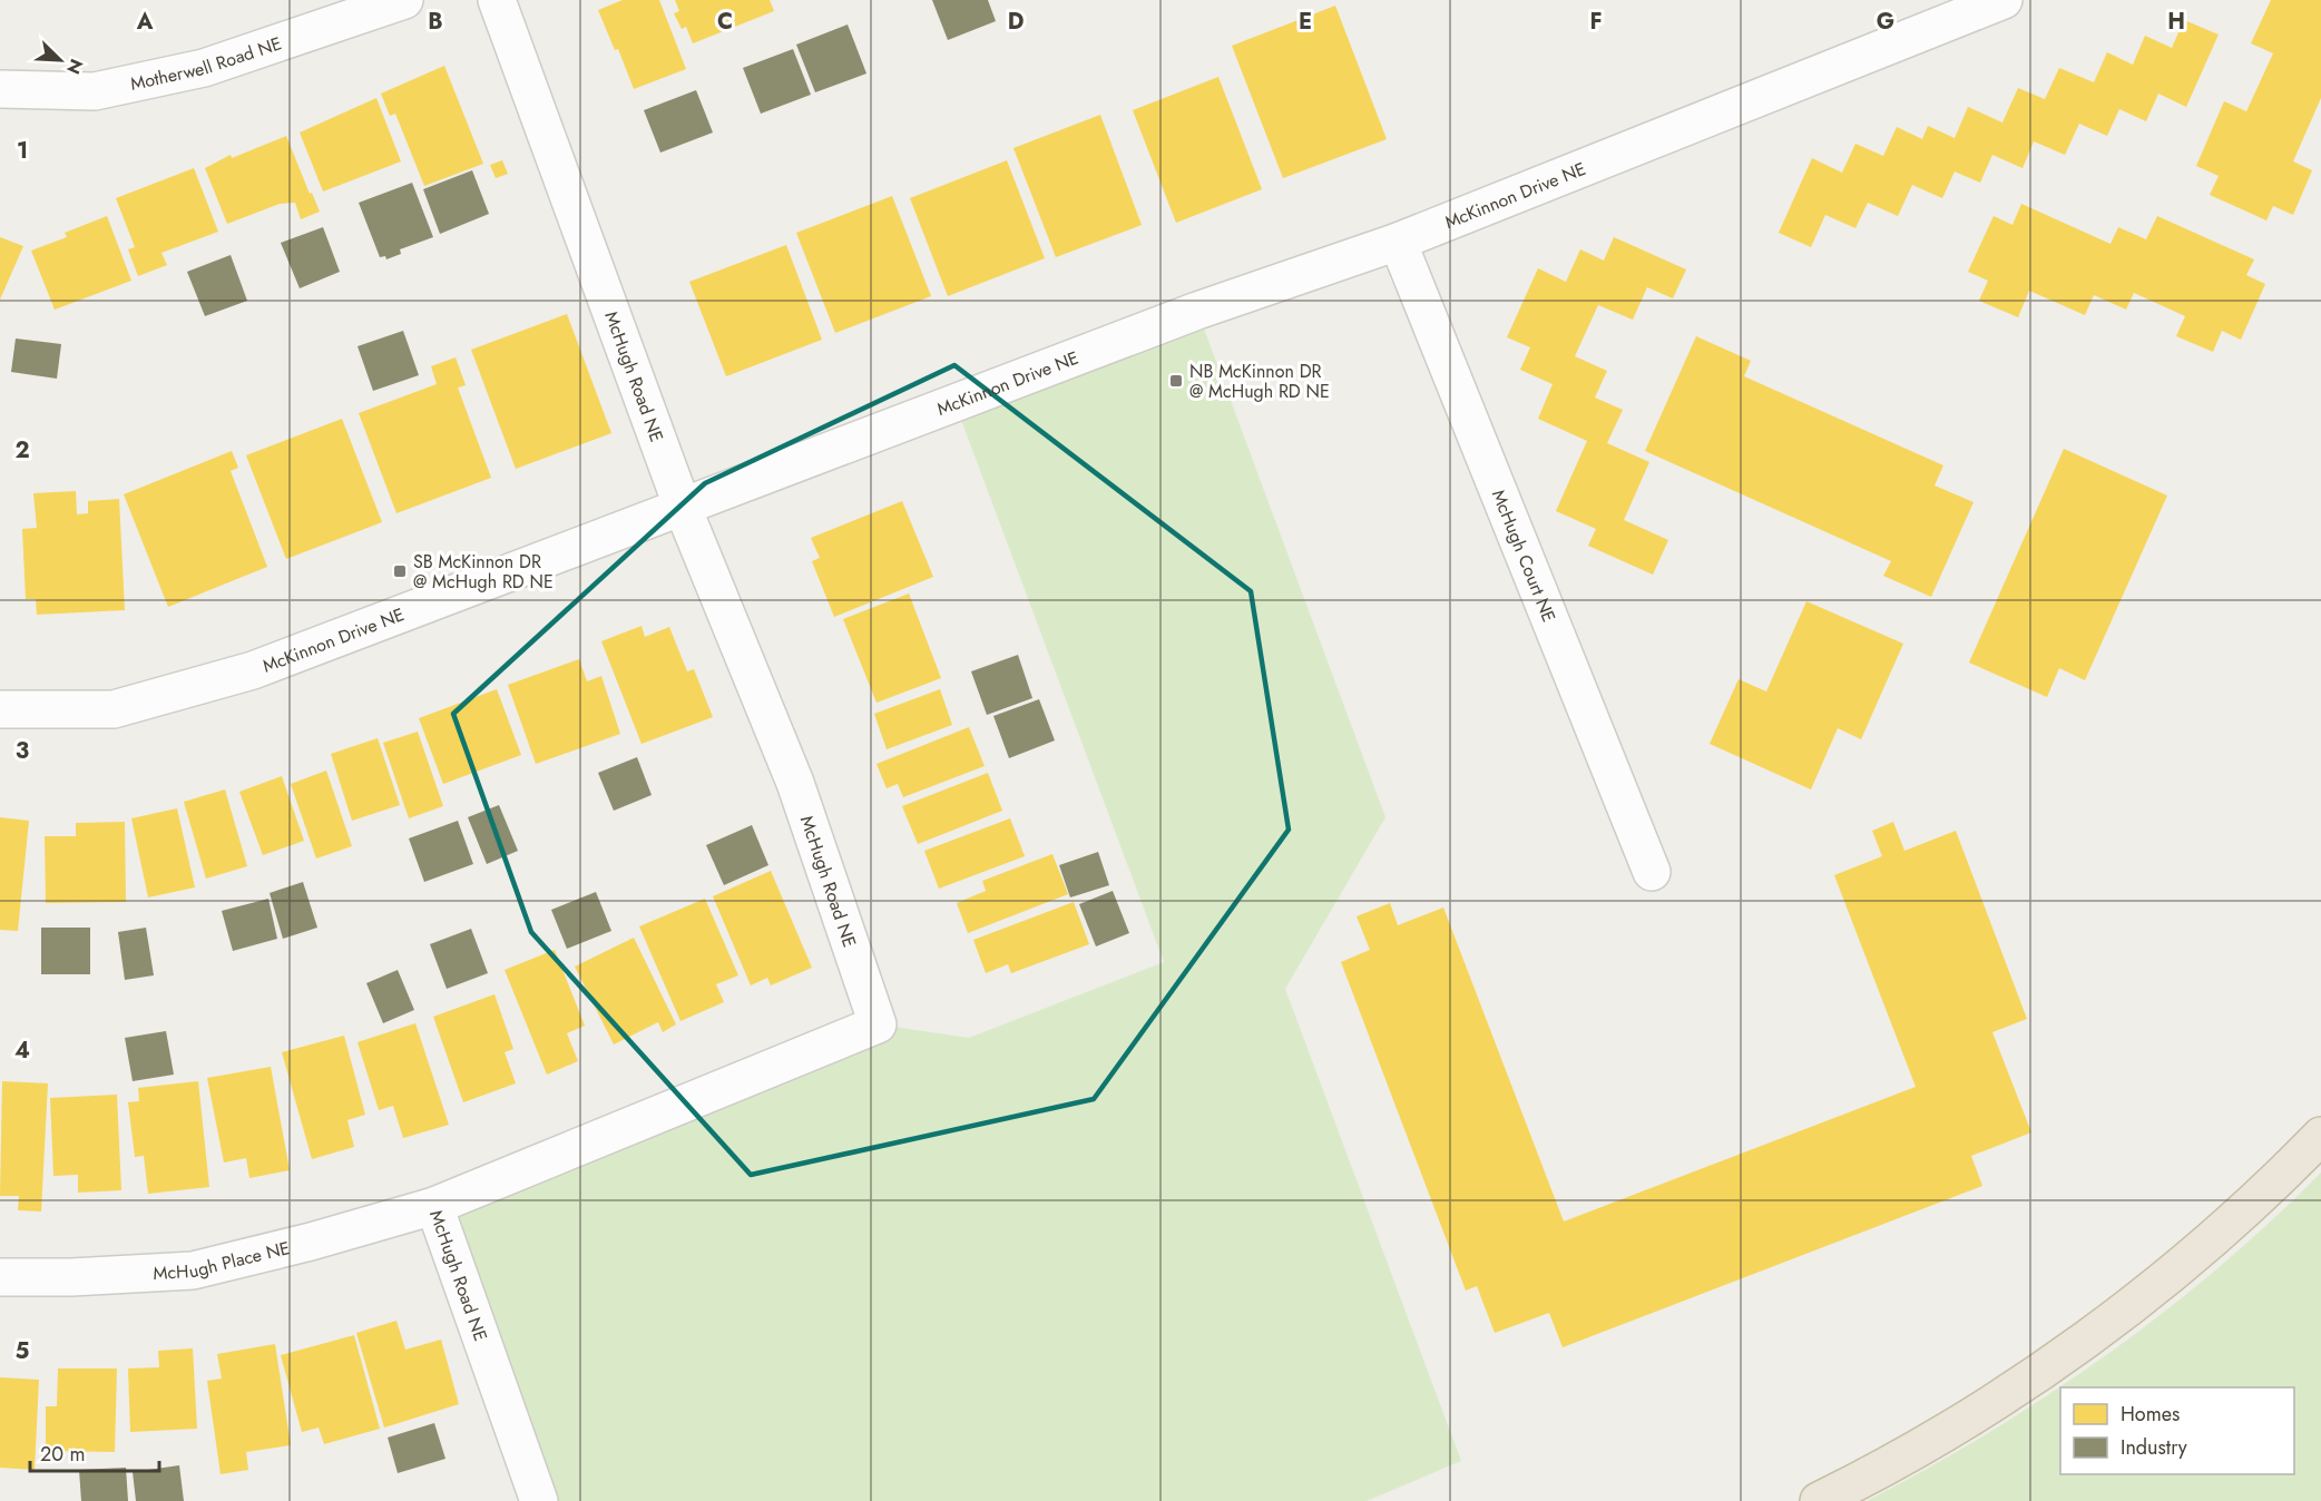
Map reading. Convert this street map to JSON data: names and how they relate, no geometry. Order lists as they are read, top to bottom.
{
  "streets": {
    "street": [
      "Motherwell Road NE",
      "McKinnon Drive NE",
      "McHugh Road NE",
      "McHugh Court NE",
      "McHugh Place NE"
    ]
  },
  "crossings": [
    ["McKinnon Drive NE", "McHugh Road NE"],
    ["McKinnon Drive NE", "McHugh Court NE"],
    ["McHugh Road NE", "McHugh Place NE"]
  ],
  "places": {
    "transit": ["NB McKinnon DR @ McHugh RD NE", "SB McKinnon DR @ McHugh RD NE"]
  },
  "legend": ["Homes", "Industry"],
  "scale_bar": "20 m",
  "north": "bottom right",
  "grid": {
    "columns": [
      "A",
      "B",
      "C",
      "D",
      "E",
      "F",
      "G",
      "H"
    ],
    "rows": [
      "1",
      "2",
      "3",
      "4",
      "5"
    ]
  }
}
